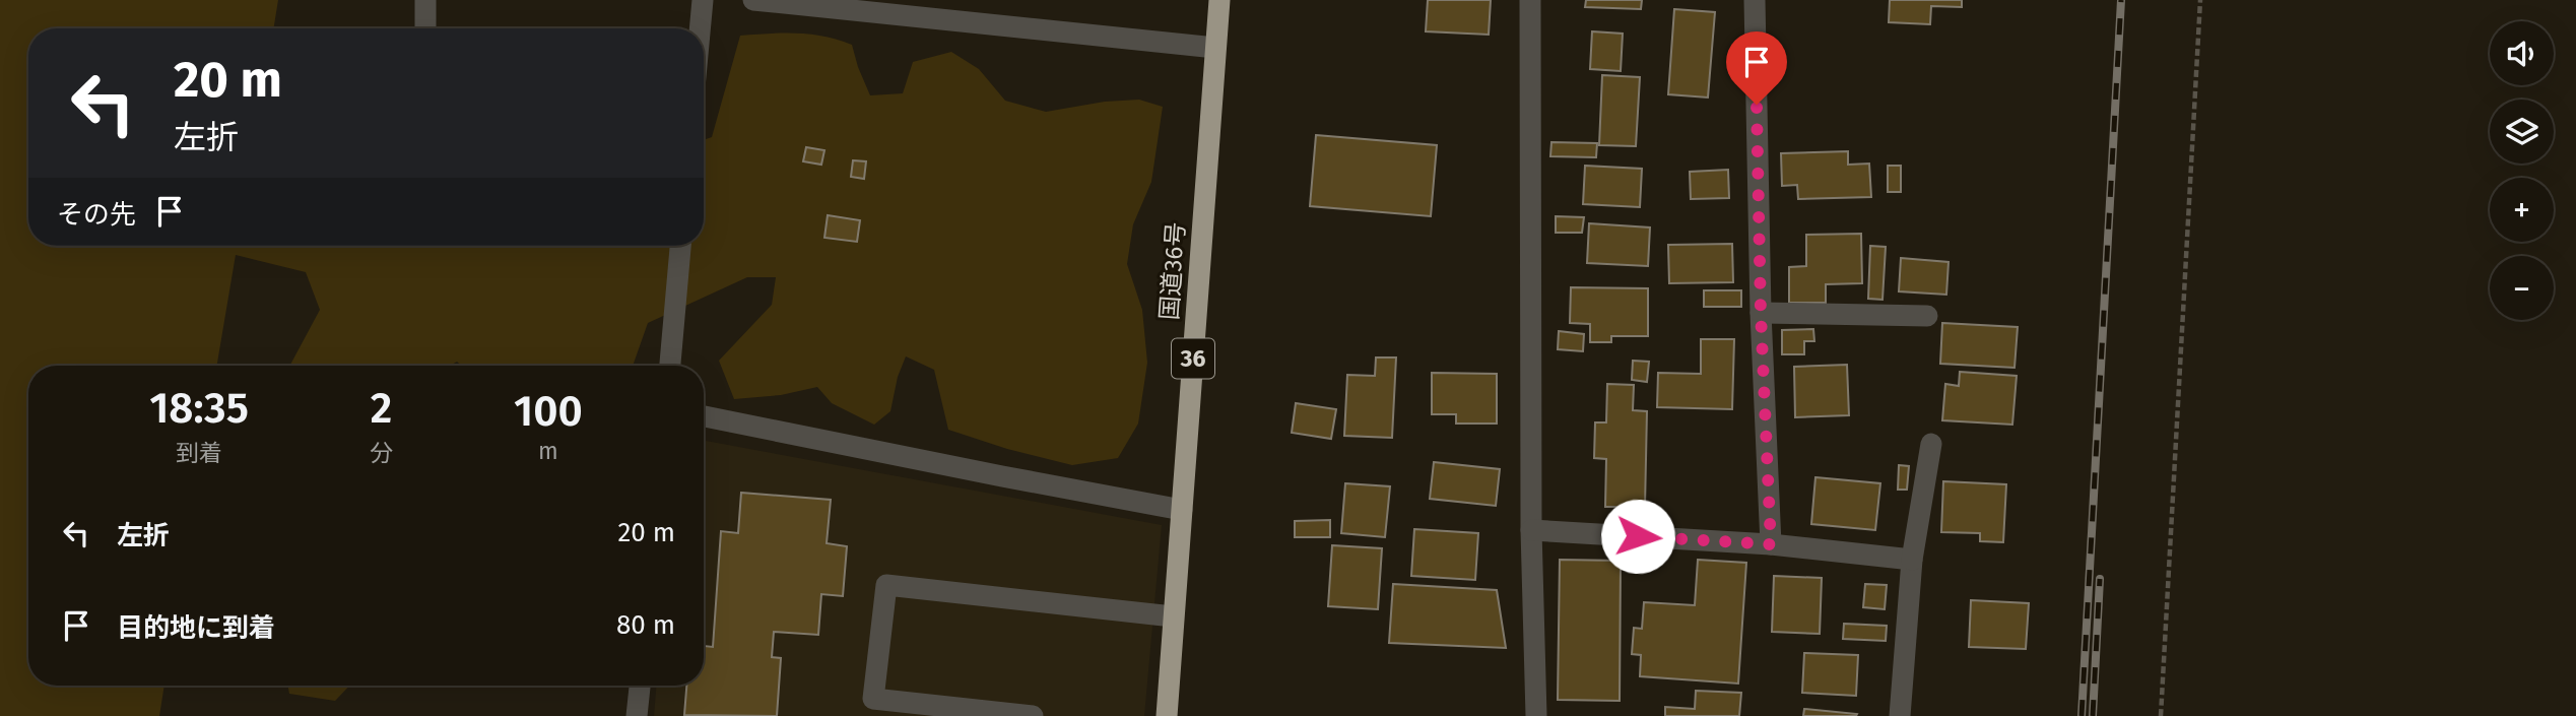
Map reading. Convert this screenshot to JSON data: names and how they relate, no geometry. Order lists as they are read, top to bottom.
{
  "streets": {
    "highway": ["国道36号", "36"]
  },
  "page": {
    "map_buttons": ["+", "−"],
    "turn": ["20 m", "左折"],
    "then": "その先",
    "eta": [
      "18:35",
      "到着",
      "2",
      "分",
      "100",
      "m"
    ],
    "list": [
      {
        "name": "左折",
        "value": "20 m"
      },
      {
        "name": "目的地に到着",
        "value": "80 m"
      }
    ]
  }
}
